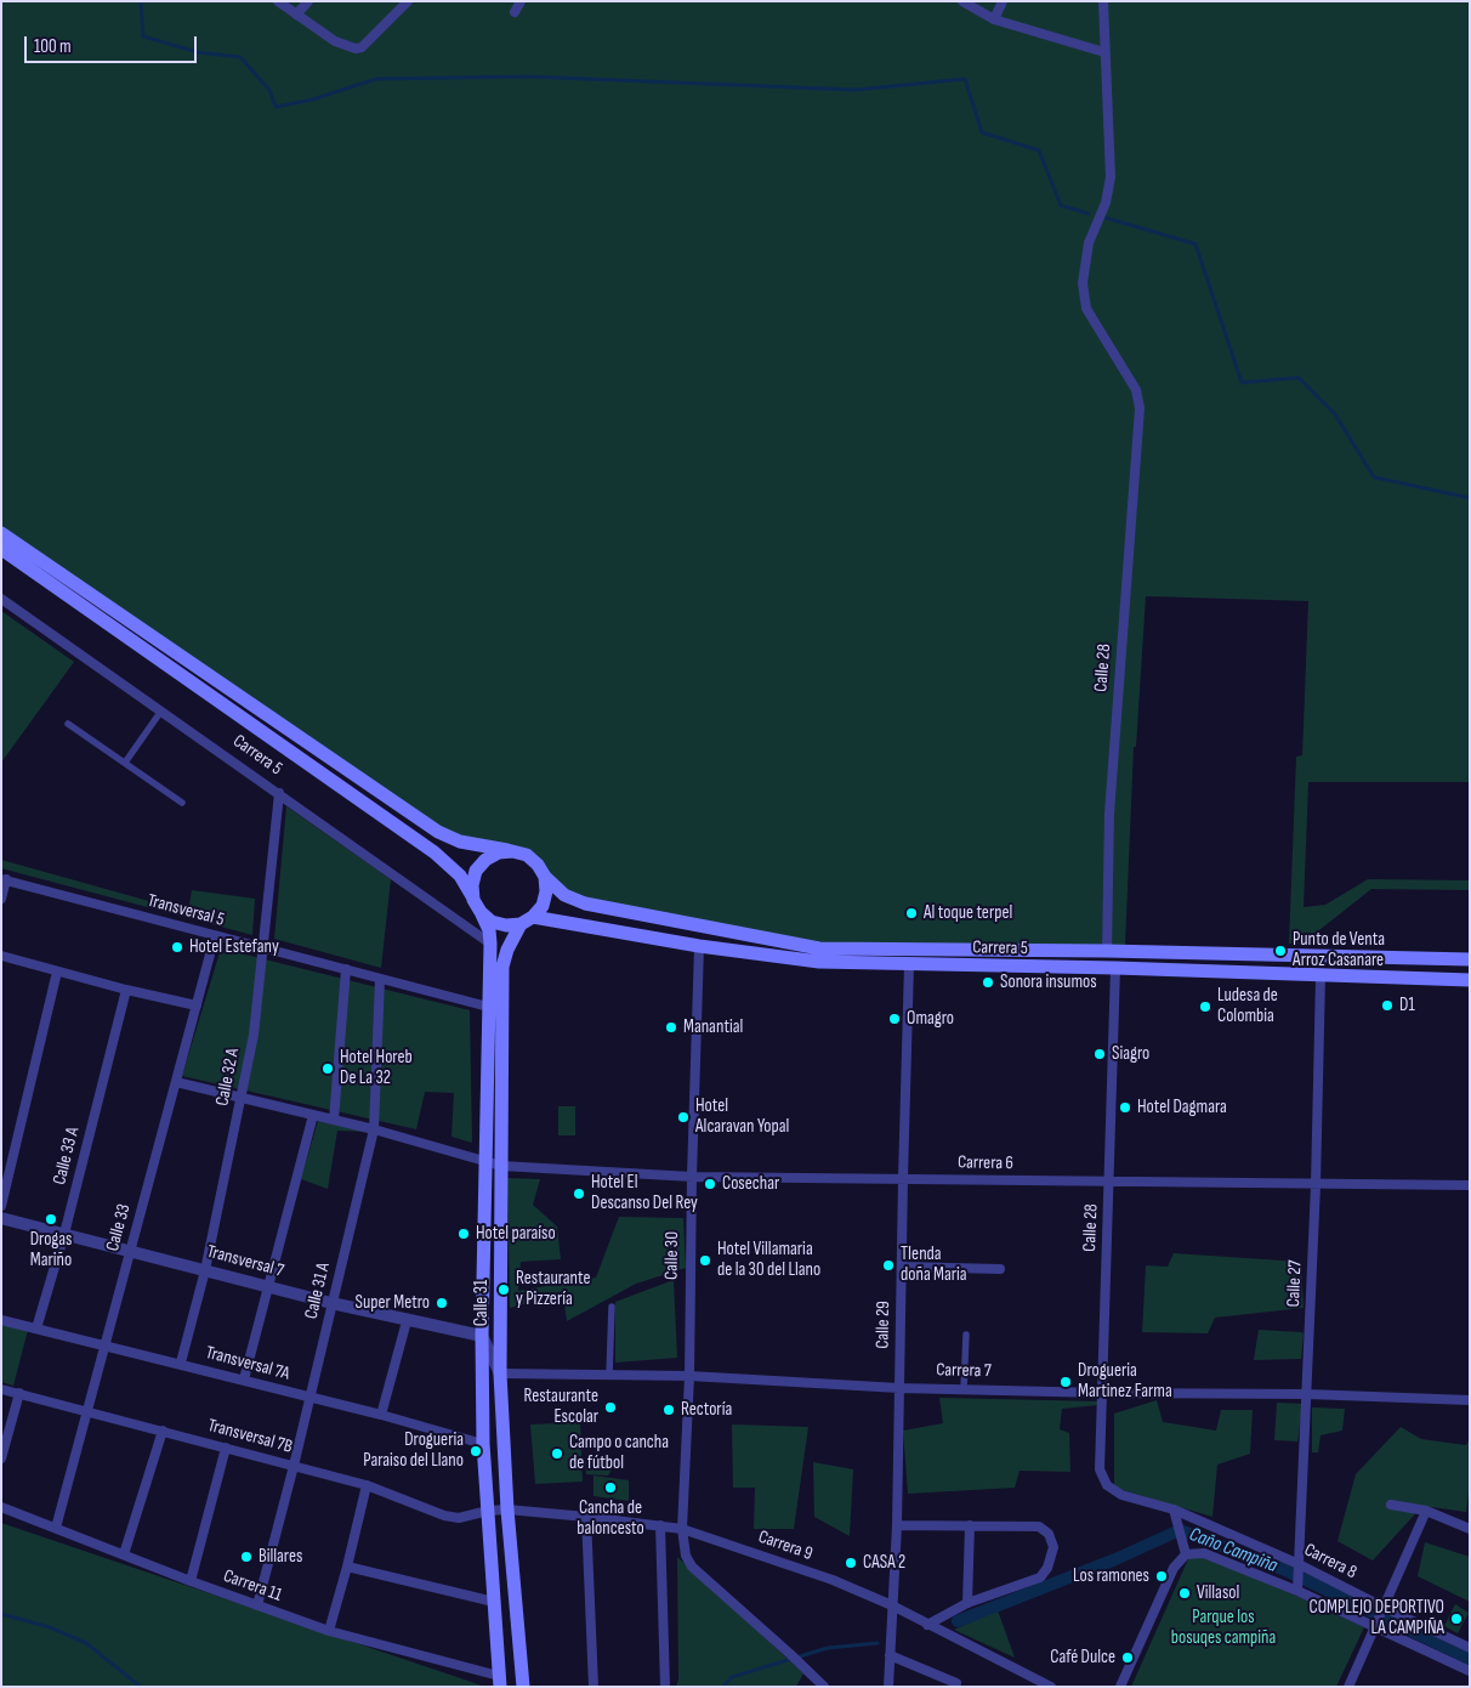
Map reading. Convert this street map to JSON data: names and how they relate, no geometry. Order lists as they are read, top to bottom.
{
  "streets": {
    "main road": ["Carrera 5", "Calle 31"],
    "street": [
      "Calle 28",
      "Transversal 5",
      "Calle 32 A",
      "Calle 33 A",
      "Carrera 6",
      "Calle 33",
      "Calle 30",
      "Transversal 7",
      "Calle 27",
      "Calle 31 A",
      "Calle 29",
      "Transversal 7A",
      "Carrera 7",
      "Transversal 7B",
      "Carrera 9",
      "Carrera 8",
      "Carrera 11"
    ]
  },
  "crossings": [
    ["Calle 28", "Carrera 5"],
    ["Calle 28", "Carrera 6"],
    ["Calle 28", "Carrera 7"],
    ["Calle 28", "Carrera 8"],
    ["Carrera 5", "Calle 32 A"],
    ["Carrera 5", "Calle 30"],
    ["Carrera 5", "Calle 27"],
    ["Carrera 5", "Calle 31"],
    ["Carrera 5", "Calle 29"],
    ["Transversal 5", "Calle 32 A"],
    ["Transversal 5", "Calle 33"],
    ["Transversal 5", "Calle 31 A"],
    ["Transversal 5", "Calle 31"],
    ["Calle 32 A", "Carrera 6"],
    ["Calle 32 A", "Transversal 7"],
    ["Calle 32 A", "Transversal 7A"],
    ["Calle 33 A", "Transversal 7"],
    ["Calle 33 A", "Transversal 7A"],
    ["Carrera 6", "Calle 33"],
    ["Carrera 6", "Calle 30"],
    ["Carrera 6", "Calle 27"],
    ["Carrera 6", "Calle 31 A"],
    ["Carrera 6", "Calle 31"],
    ["Carrera 6", "Calle 29"],
    ["Calle 33", "Transversal 7"],
    ["Calle 33", "Transversal 7A"],
    ["Calle 33", "Transversal 7B"],
    ["Calle 33", "Carrera 11"],
    ["Calle 30", "Carrera 7"],
    ["Calle 30", "Carrera 9"],
    ["Transversal 7", "Calle 31 A"],
    ["Transversal 7", "Calle 31"],
    ["Calle 27", "Carrera 7"],
    ["Calle 27", "Carrera 8"],
    ["Calle 31 A", "Transversal 7A"],
    ["Calle 31 A", "Transversal 7B"],
    ["Calle 31 A", "Carrera 11"],
    ["Calle 31", "Transversal 7A"],
    ["Calle 31", "Carrera 7"],
    ["Calle 31", "Transversal 7B"],
    ["Calle 31", "Carrera 9"],
    ["Calle 31", "Carrera 11"],
    ["Calle 29", "Carrera 7"],
    ["Calle 29", "Carrera 9"],
    ["Transversal 7B", "Carrera 9"]
  ],
  "water": ["Caño Campiña"],
  "parks": ["Parque los bosuqes campiña"],
  "places": [
    "Al toque terpel",
    "Hotel Estefany",
    "Punto de Venta Arroz Casanare",
    "Sonora insumos",
    "D1",
    "Ludesa de Colombia",
    "Omagro",
    "Manantial",
    "Siagro",
    "Hotel Horeb De La 32",
    "Hotel Dagmara",
    "Hotel Alcaravan Yopal",
    "Cosechar",
    "Hotel El Descanso Del Rey",
    "Drogas Mariño",
    "Hotel paraíso",
    "Hotel Villamaria de la 30 del Llano",
    "TIenda doña Maria",
    "Restaurante y Pizzería",
    "Super Metro",
    "Drogueria Martinez Farma",
    "Restaurante Escolar",
    "Rectoría",
    "Drogueria Paraiso del Llano",
    "Campo o cancha de fútbol",
    "Cancha de baloncesto",
    "Billares",
    "CASA 2",
    "Los ramones",
    "Villasol",
    "COMPLEJO DEPORTIVO LA CAMPIÑA",
    "Café Dulce"
  ],
  "scale_bar": "100 m"
}
